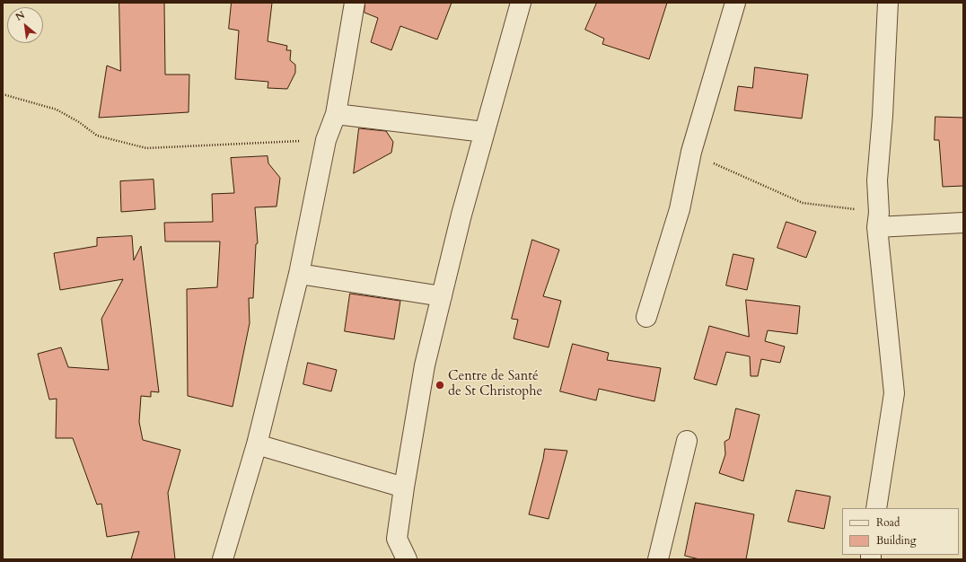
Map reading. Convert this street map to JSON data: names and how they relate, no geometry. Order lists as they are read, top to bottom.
{
  "places": ["Centre de Santé de St Christophe"],
  "legend": ["Road", "Building"],
  "north": "top left"
}
